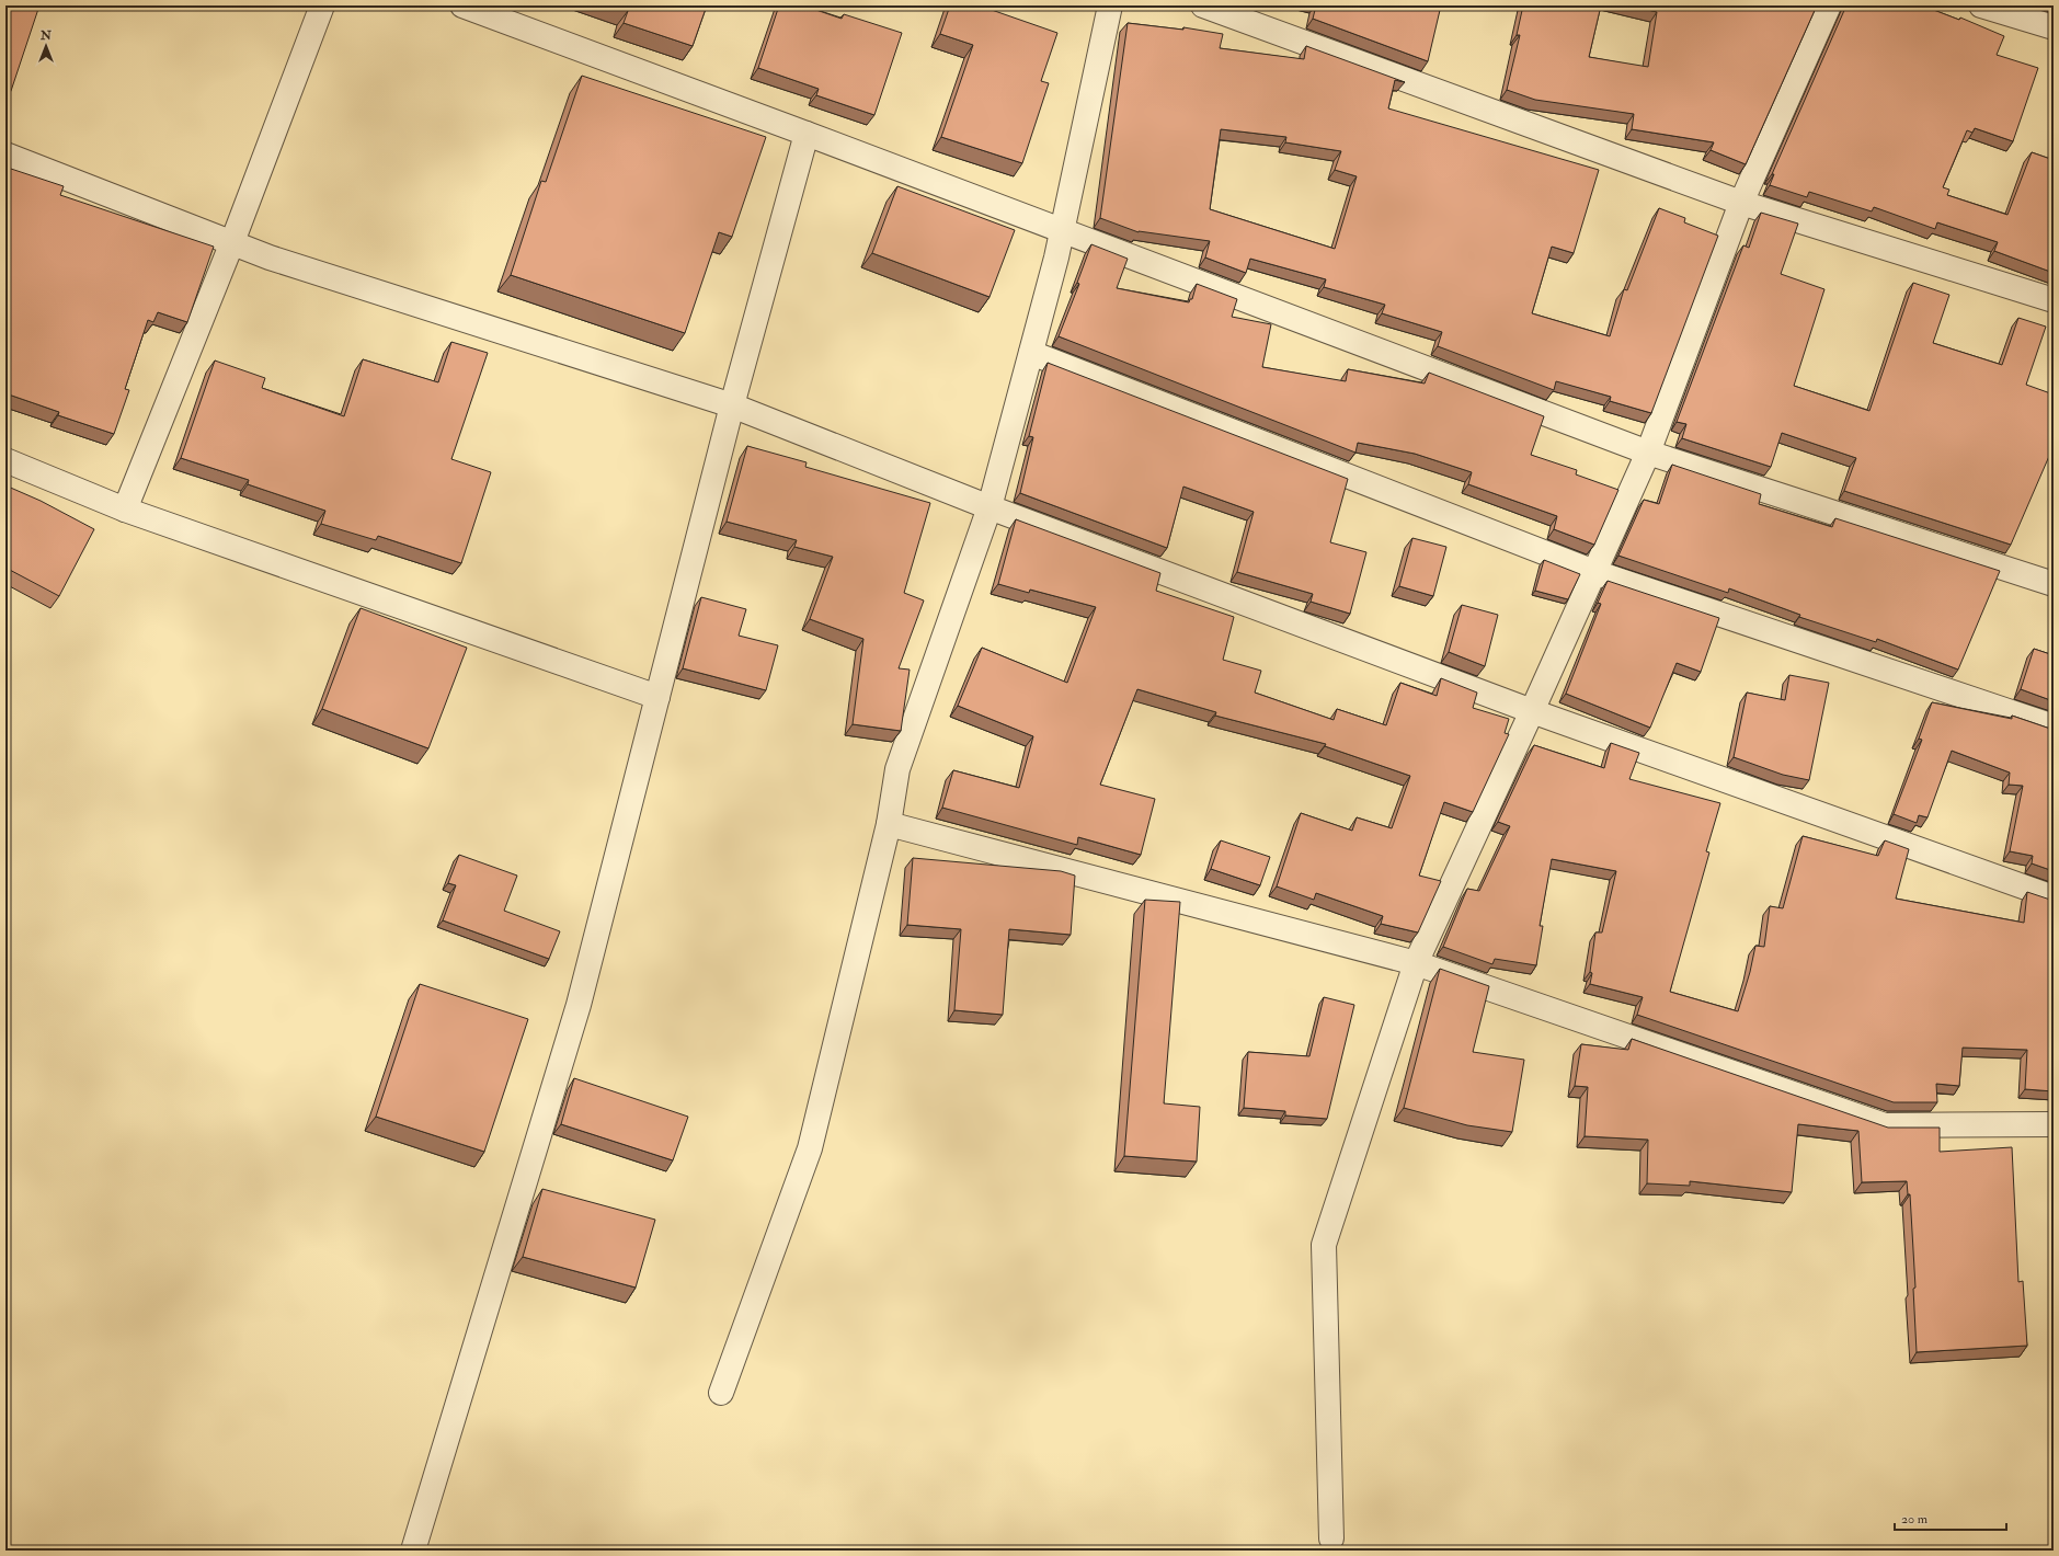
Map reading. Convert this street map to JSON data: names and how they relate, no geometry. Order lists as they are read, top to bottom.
{
  "scale_bar": "20 m",
  "north": "top"
}
